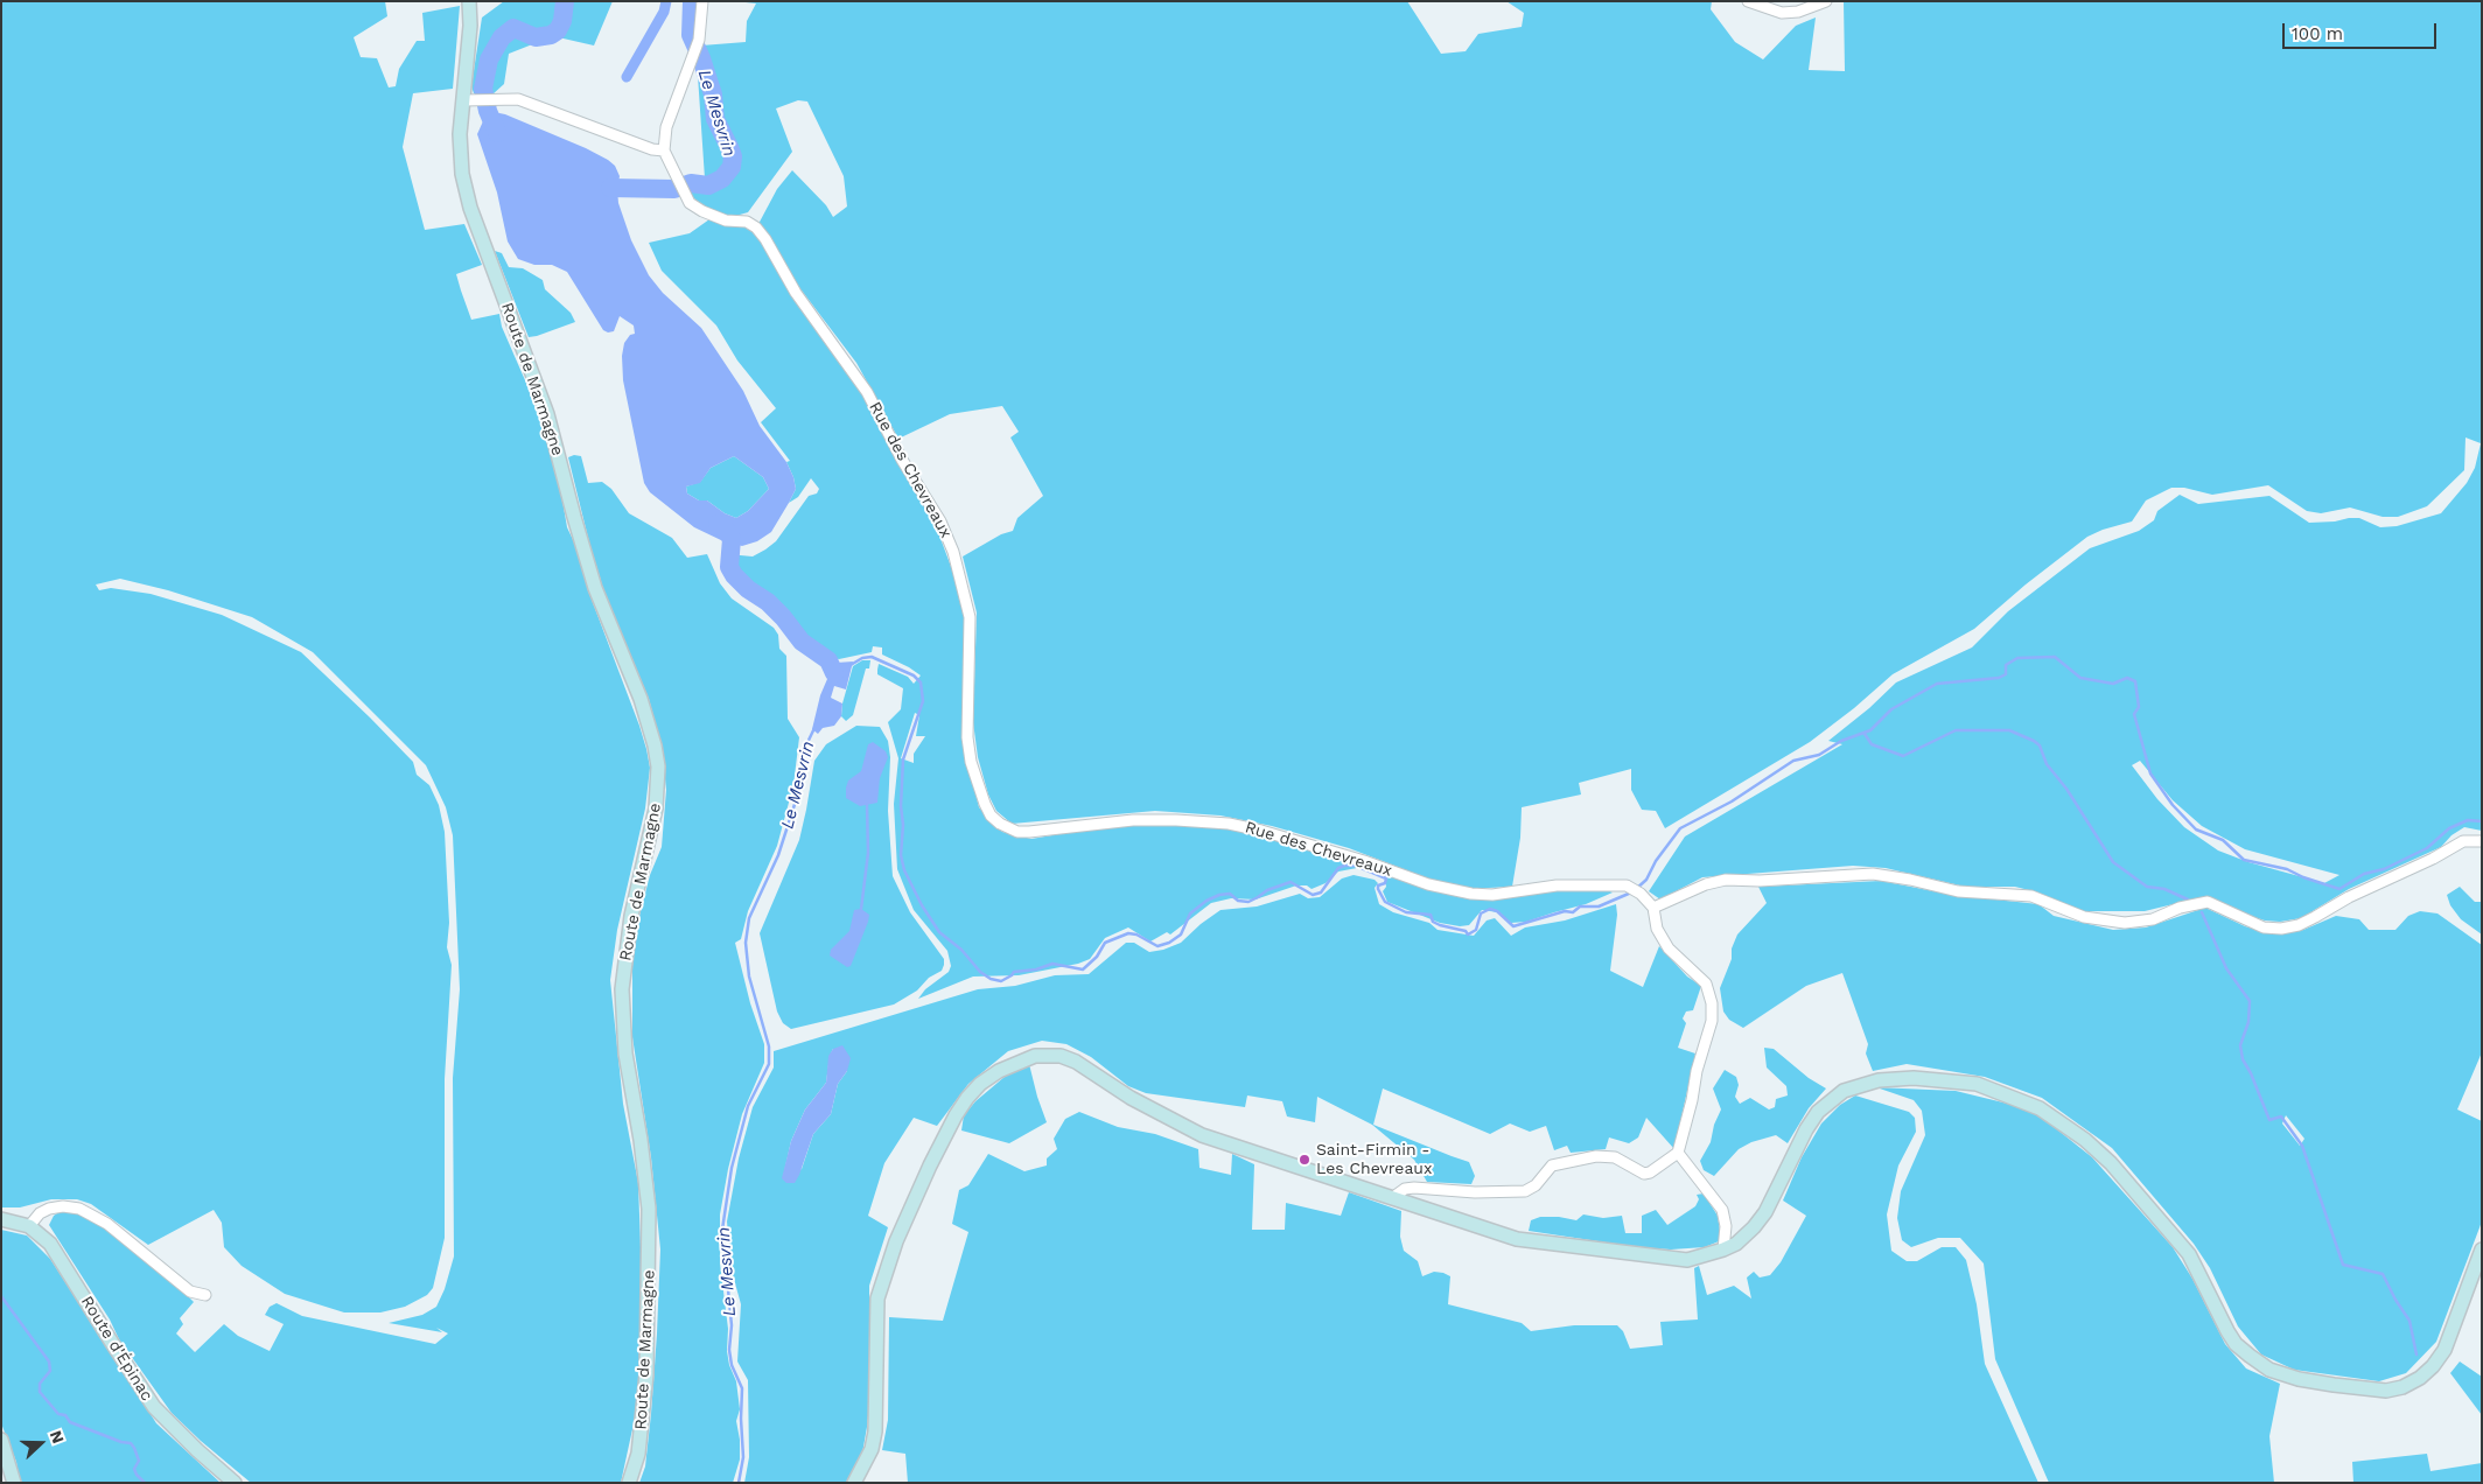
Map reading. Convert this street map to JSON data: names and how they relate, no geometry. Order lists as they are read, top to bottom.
{
  "streets": {
    "main road": ["Route de Marmagne", "Route d'Épinac"],
    "street": ["Rue des Chevreaux"]
  },
  "water": ["Le Mesvrin"],
  "places": ["Saint-Firmin - Les Chevreaux"],
  "scale_bar": "100 m",
  "north": "right"
}
